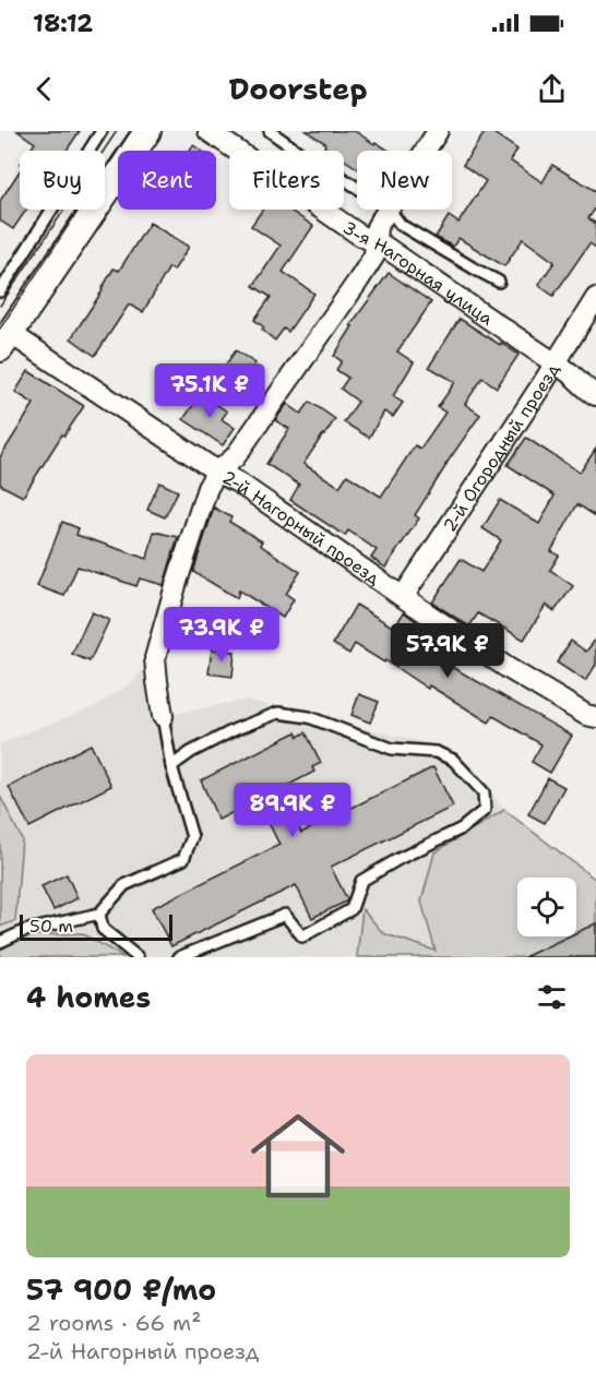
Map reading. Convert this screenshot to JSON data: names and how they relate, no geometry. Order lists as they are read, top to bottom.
{
  "streets": {
    "street": ["3-я Нагорная улица", "2-й Огородный проезд", "2-й Нагорный проезд"]
  },
  "crossings": [
    ["3-я Нагорная улица", "2-й Огородный проезд"],
    ["2-й Огородный проезд", "2-й Нагорный проезд"]
  ],
  "scale_bar": "50 m",
  "page": {
    "status": "18:12",
    "header": "Doorstep",
    "chip": [
      "Buy",
      "Rent",
      "Filters",
      "New"
    ],
    "price": [
      "75.1K ₽",
      "73.9K ₽",
      "57.9K ₽",
      "89.9K ₽"
    ],
    "scale": "50 m",
    "heading": "4 homes",
    "list": [
      {
        "name": "57 900 ₽/mo",
        "note": "2 rooms · 66 m² · 2-й Нагорный проезд"
      }
    ]
  }
}
